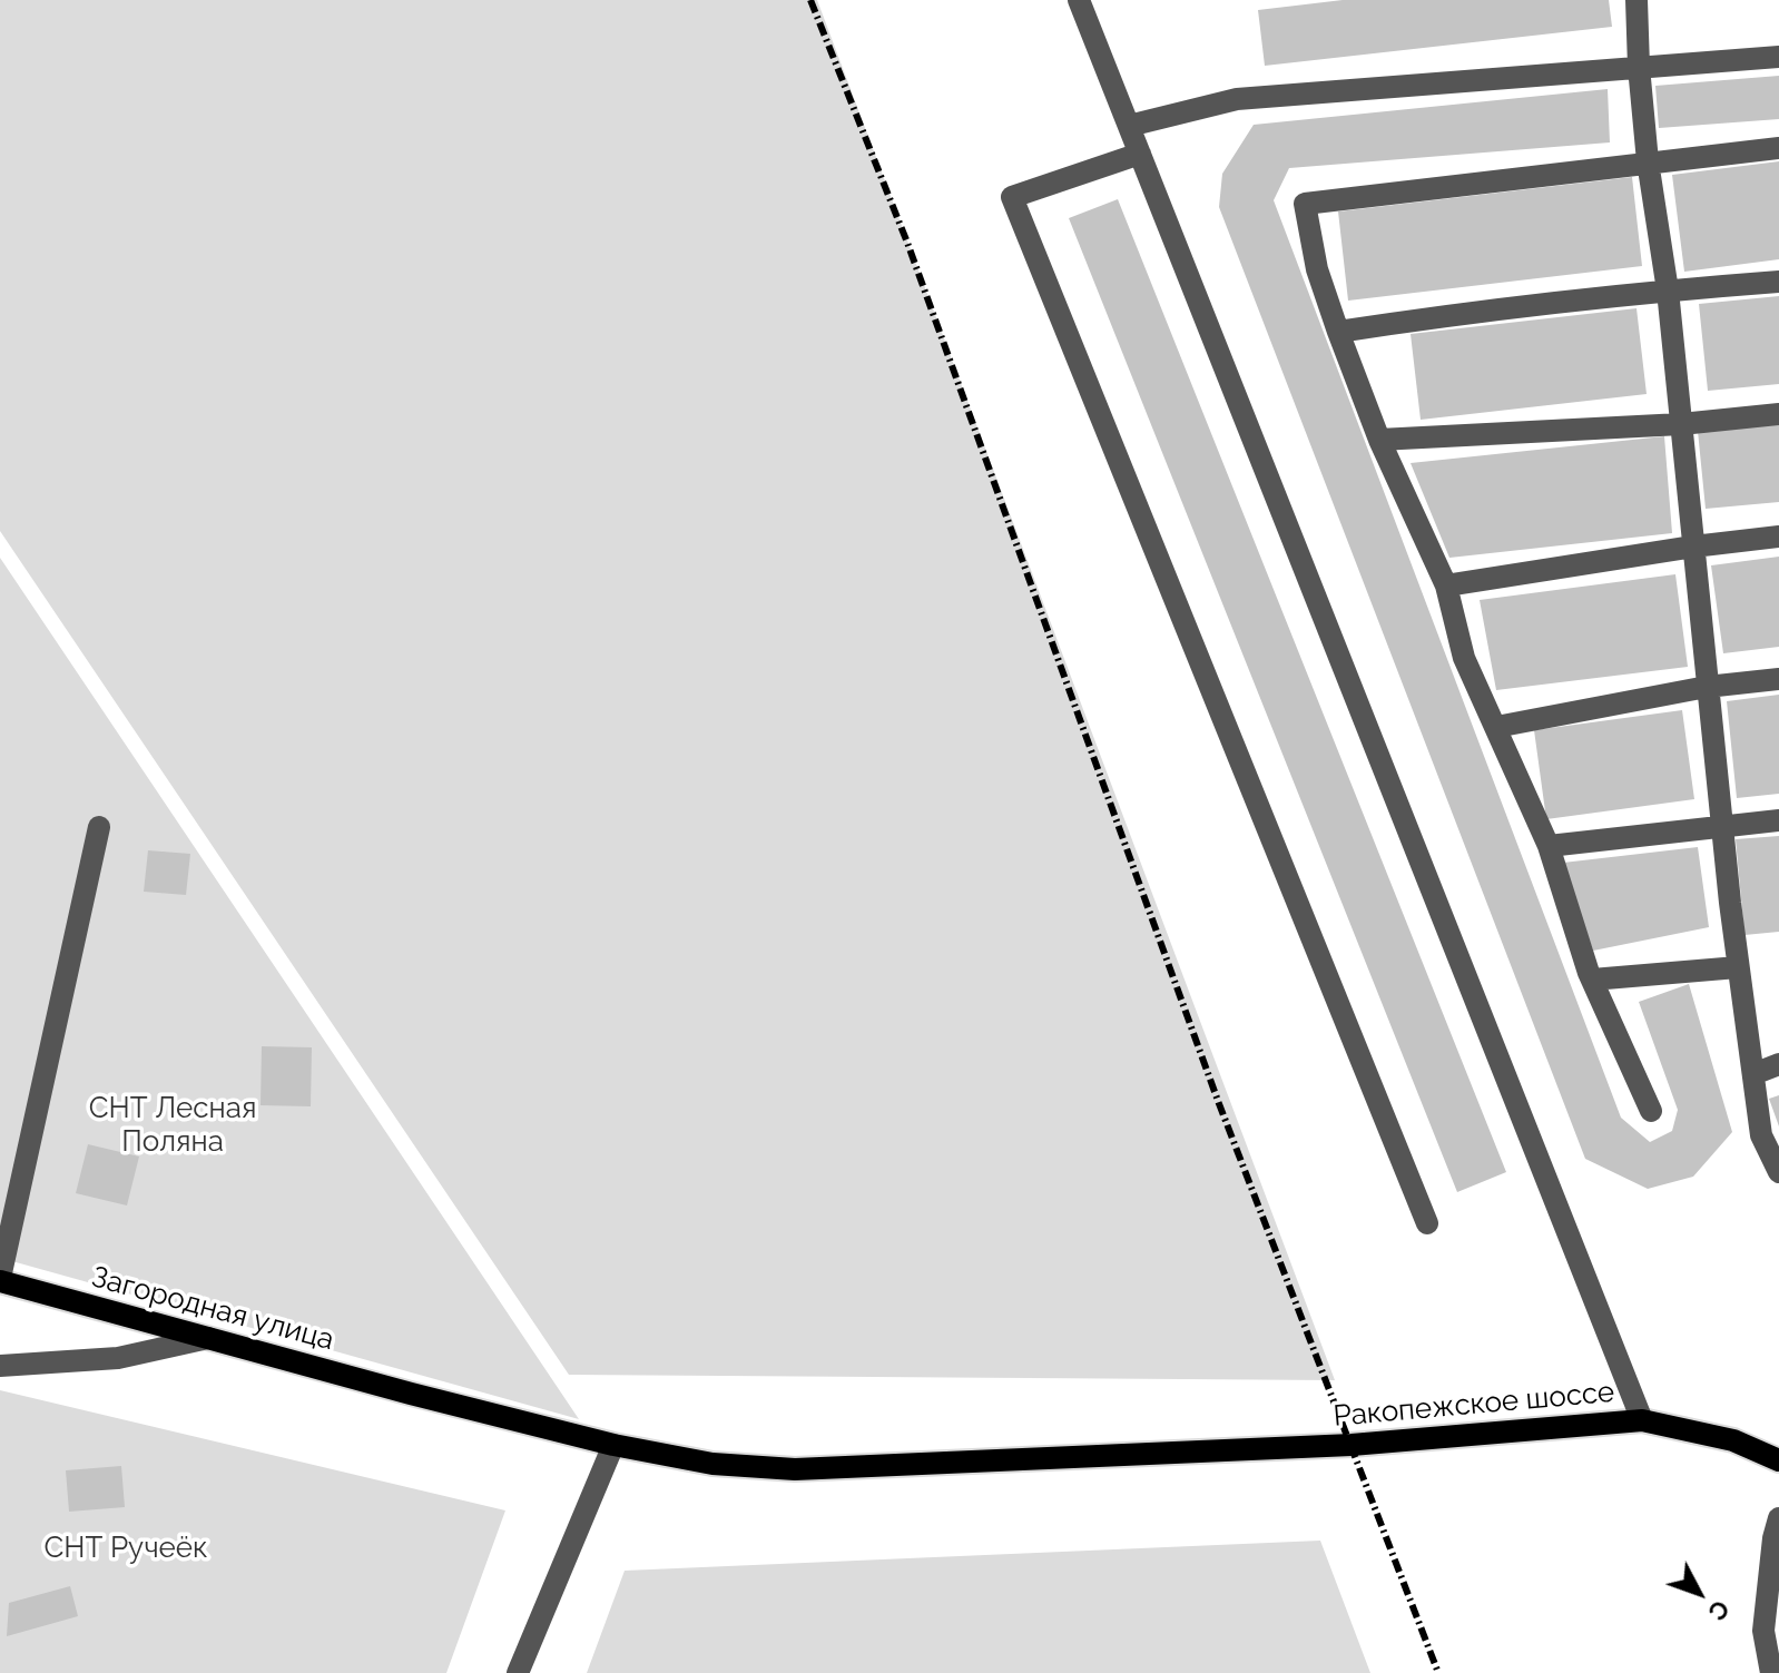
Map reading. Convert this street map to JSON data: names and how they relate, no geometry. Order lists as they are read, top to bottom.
{
  "streets": {
    "main road": ["Загородная улица", "Ракопежское шоссе"]
  },
  "crossings": [
    ["Загородная улица", "Ракопежское шоссе"]
  ],
  "parks": ["СНТ Лесная Поляна", "СНТ Ручеёк"],
  "north": "bottom right"
}
